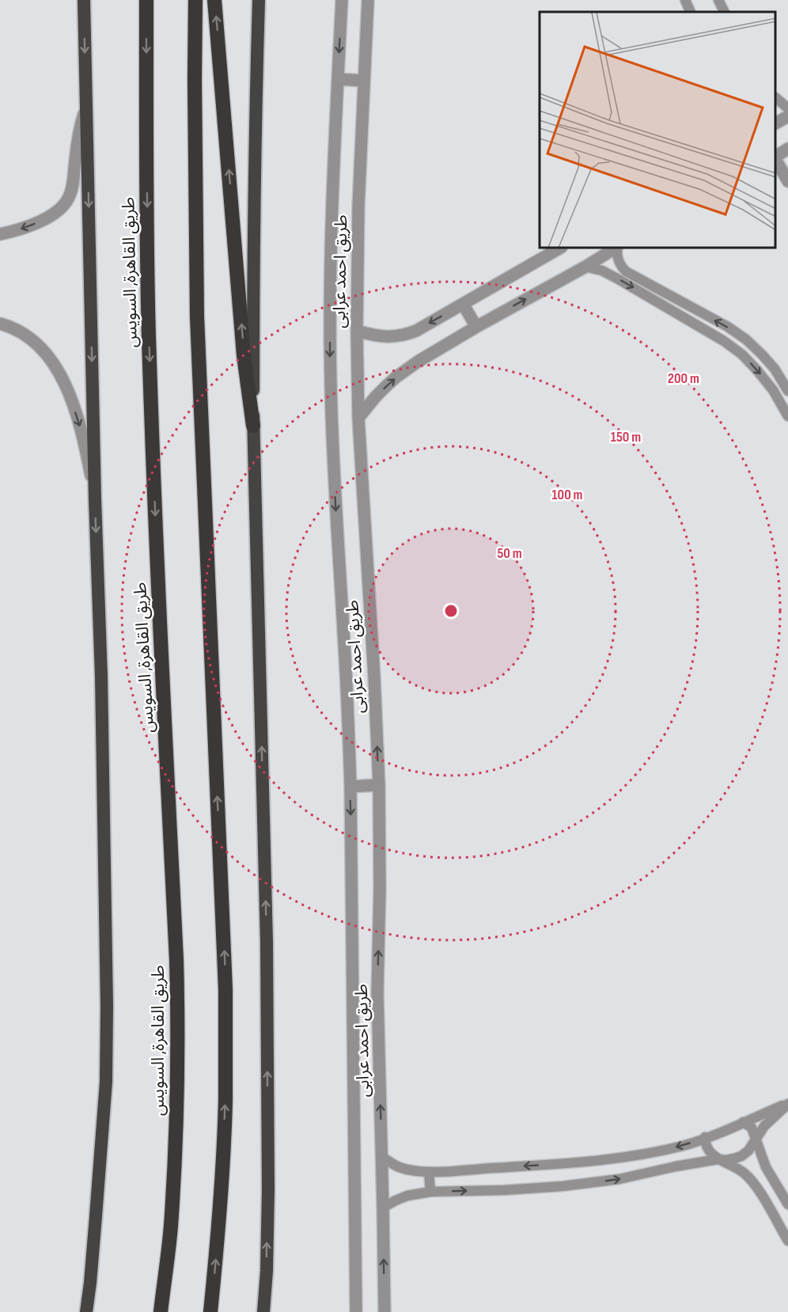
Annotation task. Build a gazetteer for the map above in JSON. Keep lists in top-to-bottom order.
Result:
{
  "streets": {
    "highway": ["طريق القاهرة, السويس"],
    "street": ["طريق احمد عرابى"]
  },
  "rings": [
    "200 m",
    "150 m",
    "100 m",
    "50 m"
  ]
}
